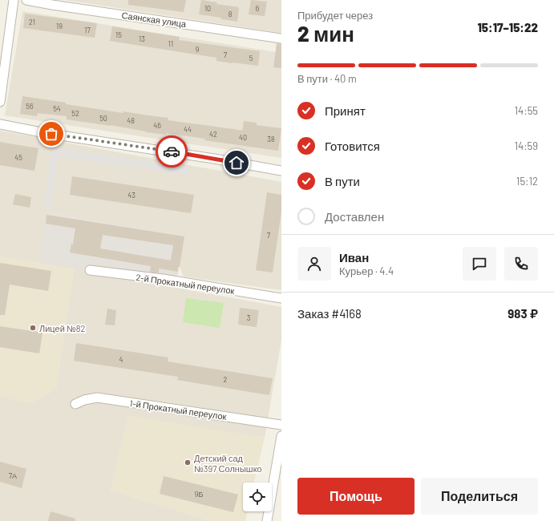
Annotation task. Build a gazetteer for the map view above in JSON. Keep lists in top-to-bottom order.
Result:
{
  "streets": {
    "street": ["Саянская улица", "2-й Прокатный переулок", "1-й Прокатный переулок"]
  },
  "places": ["Лицей №82", "Детский сад №397 Солнышко"],
  "house_numbers": [
    "10",
    "6",
    "8",
    "21",
    "19",
    "17",
    "15",
    "13",
    "11",
    "9",
    "7",
    "5",
    "56",
    "54",
    "52",
    "50",
    "48",
    "46",
    "44",
    "42",
    "40",
    "38",
    "45",
    "43",
    "7",
    "3",
    "4",
    "2",
    "7А",
    "9Б"
  ],
  "page": {
    "heading": ["2 мин", "Прибудет через", "15:17–15:22"],
    "panel": [
      "Иван",
      "Курьер · 4.4",
      "Заказ #4168",
      "983 ₽"
    ],
    "bar": "В пути · 40 m",
    "list": [
      ["Принят", "14:55"],
      ["Готовится", "14:59"],
      ["В пути", "15:12"],
      "Доставлен"
    ],
    "buttons": ["Помощь", "Поделиться"]
  }
}
